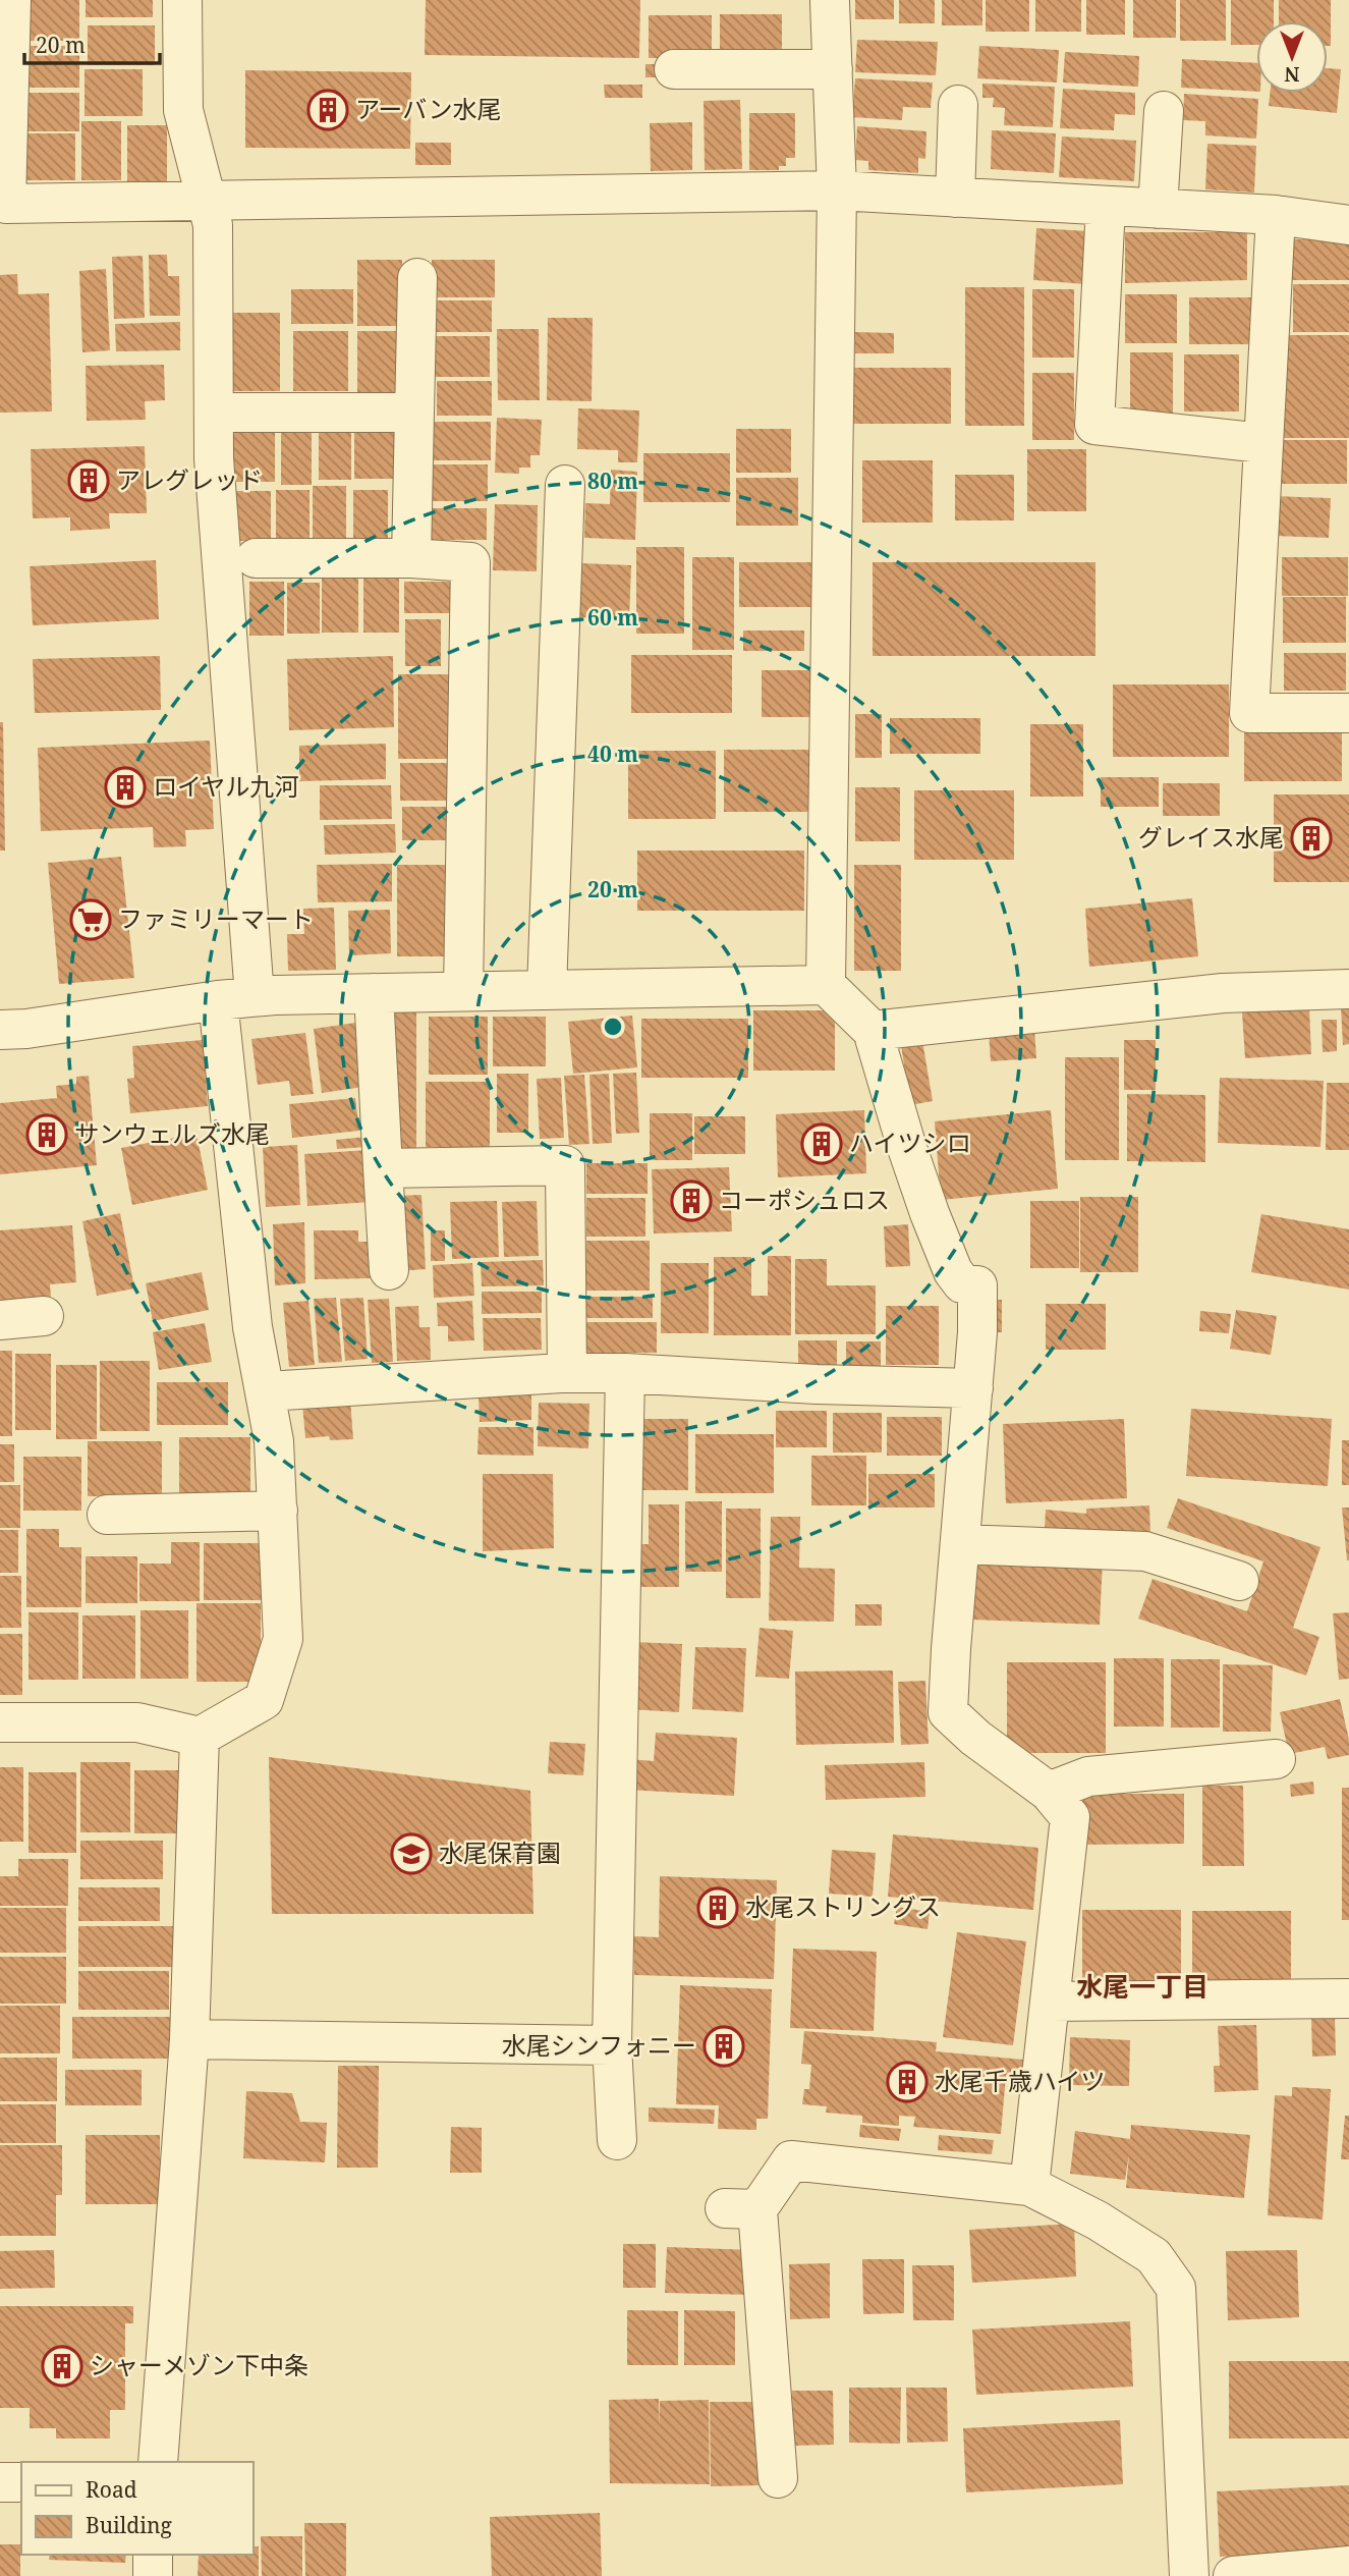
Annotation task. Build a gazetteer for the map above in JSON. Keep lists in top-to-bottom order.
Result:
{
  "districts": ["水尾一丁目"],
  "places": {
    "building": [
      "アーバン水尾",
      "アレグレッド",
      "ロイヤル九河",
      "グレイス水尾",
      "サンウェルズ水尾",
      "ハイツシロ",
      "コーポシュロス",
      "水尾ストリングス",
      "水尾シンフォニー",
      "水尾千歳ハイツ",
      "シャーメゾン下中条"
    ],
    "supermarket": ["ファミリーマート"],
    "school or university": ["水尾保育園"]
  },
  "legend": ["Road", "Building"],
  "scale_bar": "20 m",
  "north": "bottom",
  "rings": [
    "80 m",
    "60 m",
    "40 m",
    "20 m"
  ]
}
